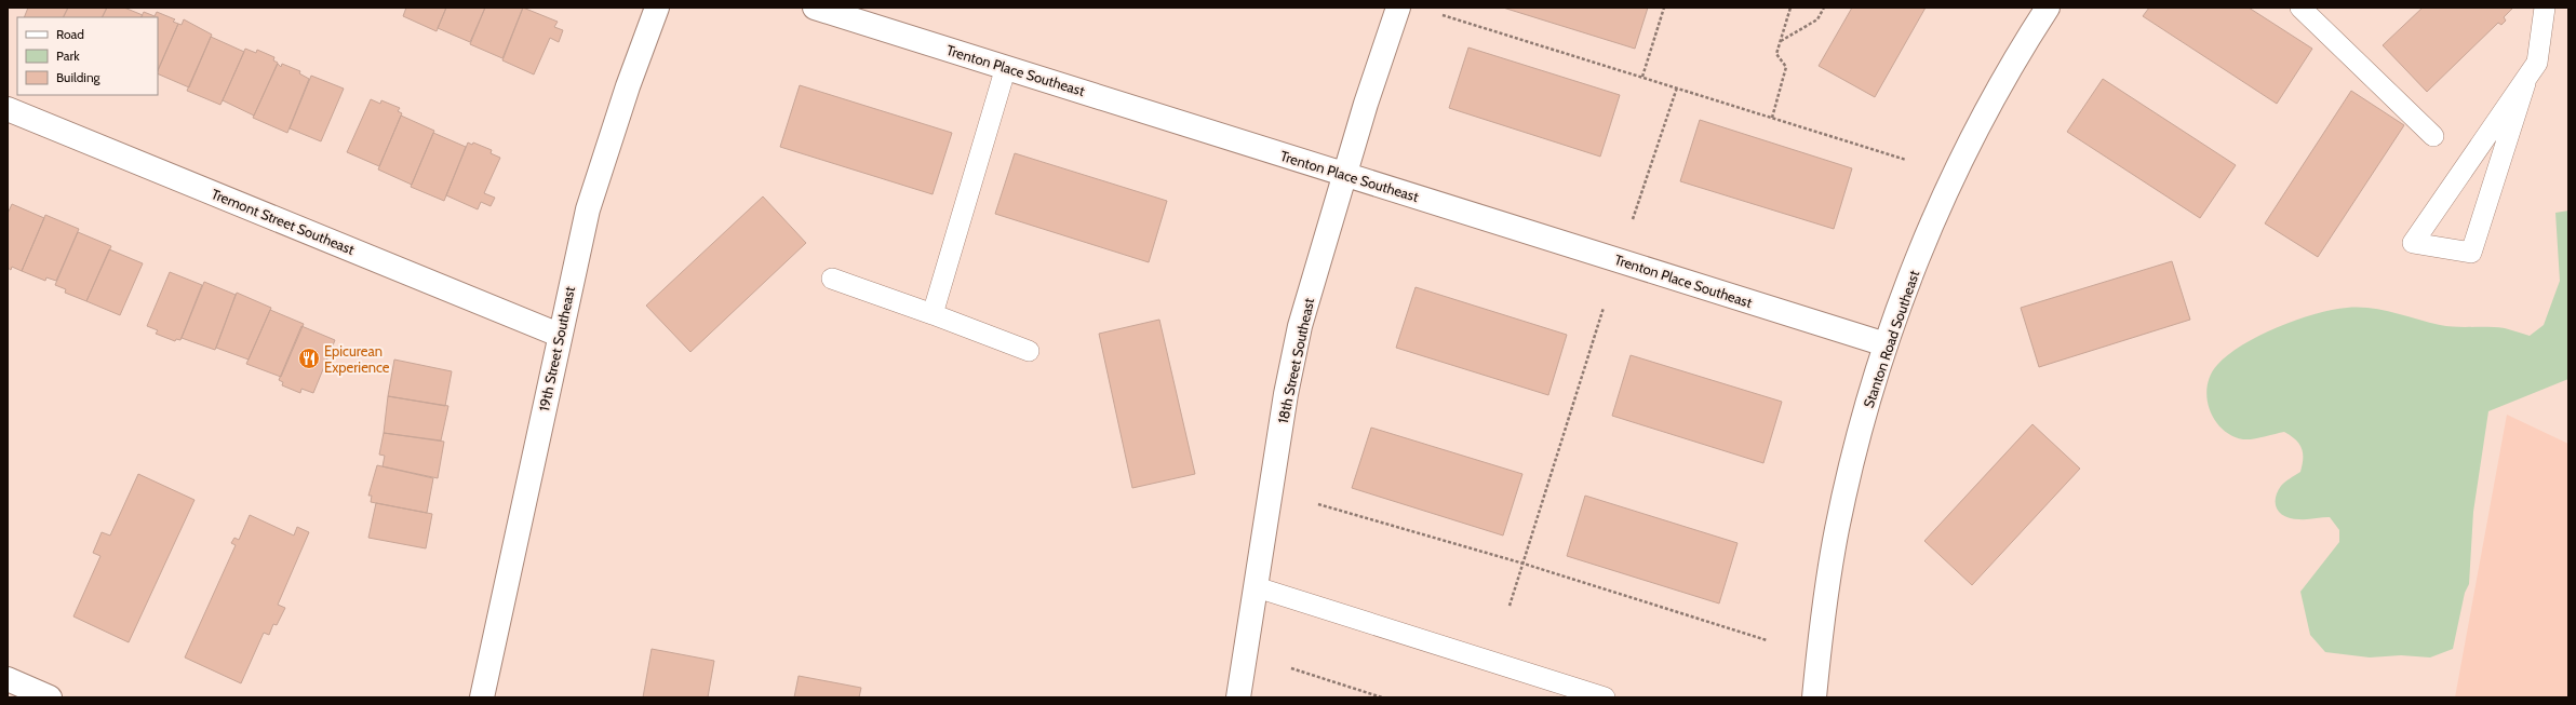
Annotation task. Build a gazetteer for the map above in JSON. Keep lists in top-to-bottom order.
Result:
{
  "streets": {
    "street": [
      "Trenton Place Southeast",
      "Tremont Street Southeast",
      "Stanton Road Southeast",
      "19th Street Southeast",
      "18th Street Southeast"
    ]
  },
  "crossings": [
    ["Trenton Place Southeast", "Stanton Road Southeast"],
    ["Trenton Place Southeast", "18th Street Southeast"],
    ["Tremont Street Southeast", "19th Street Southeast"]
  ],
  "places": {
    "restaurant": ["Epicurean Experience"]
  },
  "legend": ["Road", "Park", "Building"]
}
